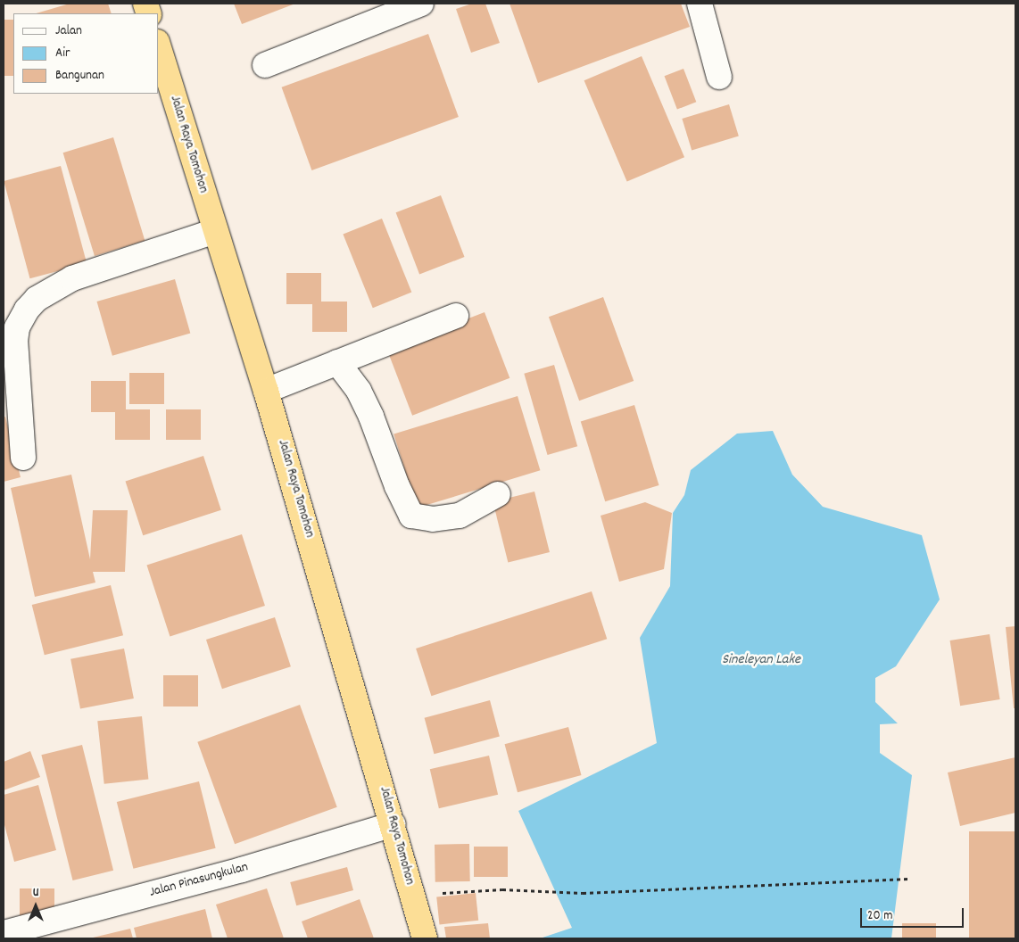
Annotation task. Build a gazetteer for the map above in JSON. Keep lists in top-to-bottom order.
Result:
{
  "streets": {
    "highway": ["Jalan Raya Tomohon"],
    "street": ["Jalan Pinasungkulan"]
  },
  "crossings": [
    ["Jalan Raya Tomohon", "Jalan Pinasungkulan"]
  ],
  "water": ["Sineleyan Lake"],
  "legend": ["Jalan", "Air", "Bangunan"],
  "scale_bar": "20 m",
  "north": "top"
}
